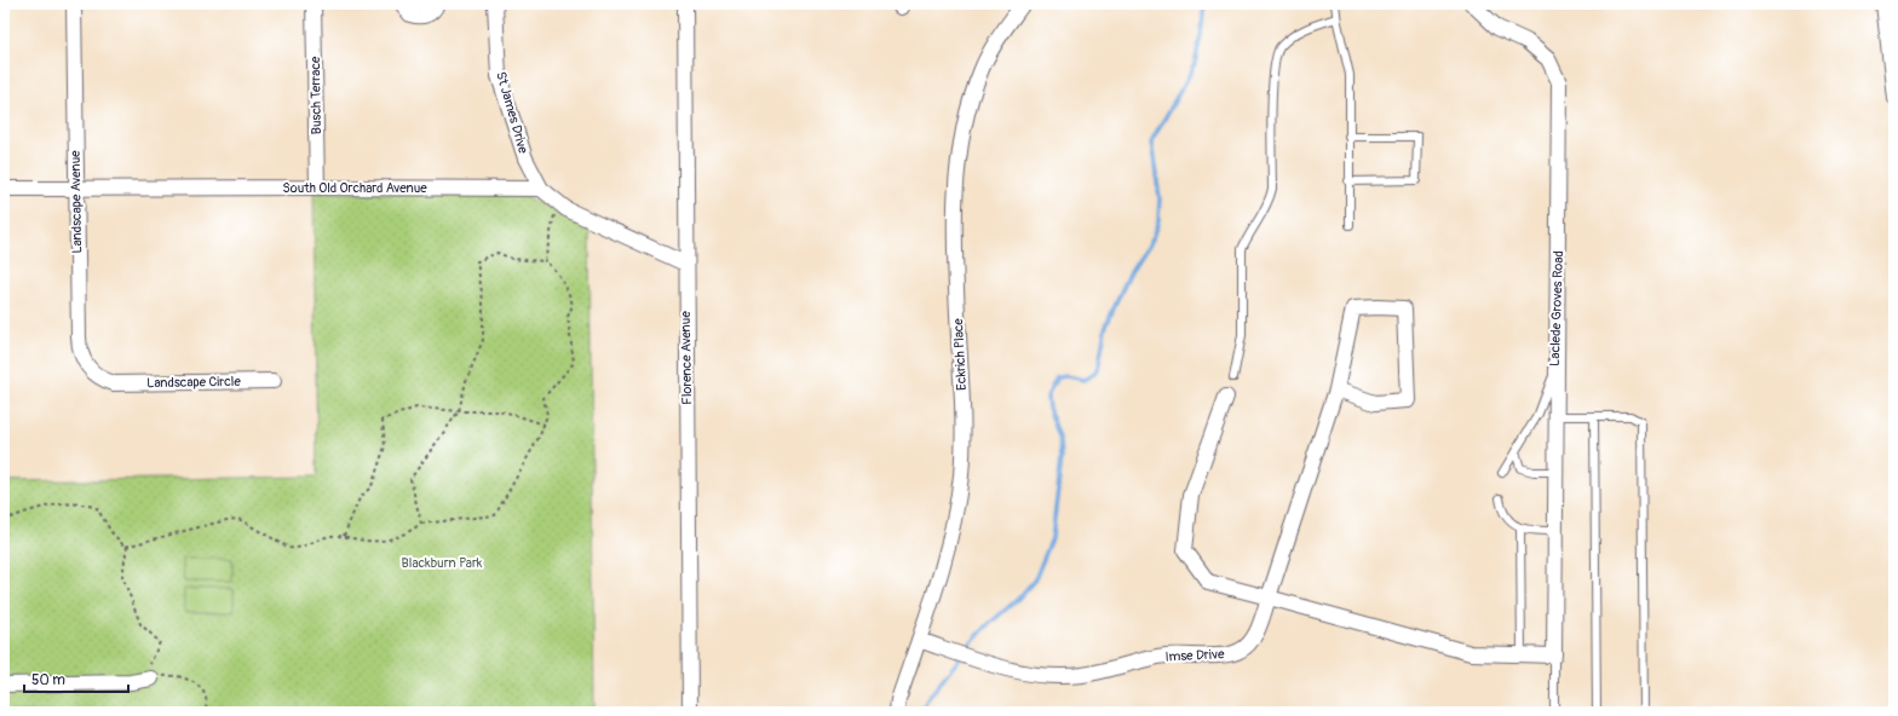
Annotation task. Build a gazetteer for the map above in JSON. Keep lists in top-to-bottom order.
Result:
{
  "streets": {
    "street": [
      "Busch Terrace",
      "St James Drive",
      "South Old Orchard Avenue",
      "Landscape Avenue",
      "Laclede Groves Road",
      "Eckrich Place",
      "Florence Avenue",
      "Landscape Circle",
      "Imse Drive"
    ]
  },
  "crossings": [
    ["Busch Terrace", "South Old Orchard Avenue"],
    ["St James Drive", "South Old Orchard Avenue"],
    ["South Old Orchard Avenue", "Landscape Avenue"],
    ["Landscape Avenue", "Landscape Circle"],
    ["Eckrich Place", "Imse Drive"]
  ],
  "parks": ["Blackburn Park"],
  "scale_bar": "50 m"
}
